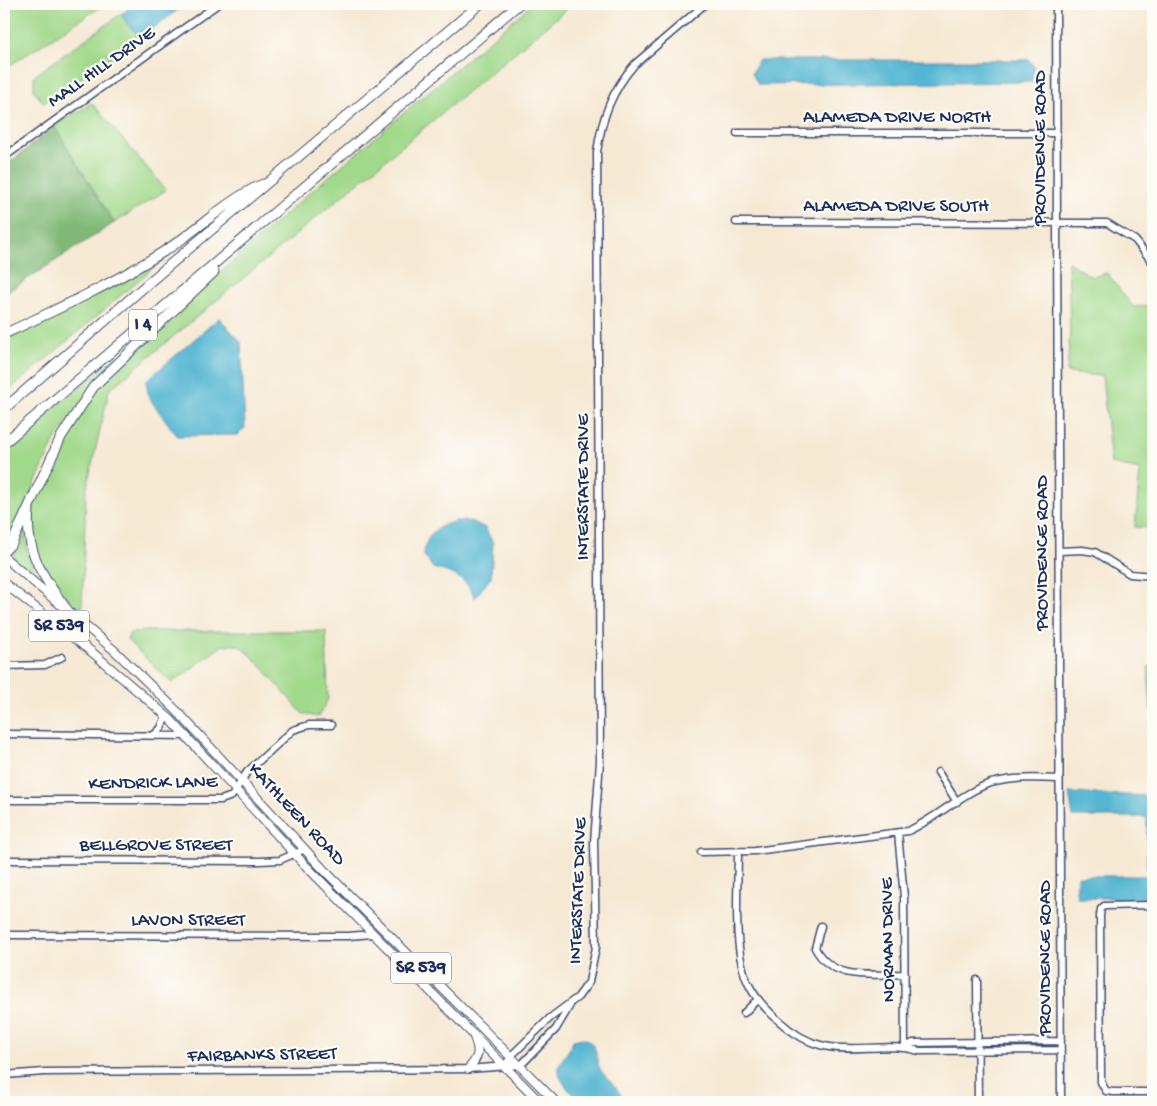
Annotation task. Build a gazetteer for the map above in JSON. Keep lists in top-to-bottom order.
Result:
{
  "streets": {
    "highway": ["I 4"],
    "main road": ["SR 539", "KATHLEEN ROAD"],
    "street": [
      "MALL HILL DRIVE",
      "ALAMEDA DRIVE NORTH",
      "PROVIDENCE ROAD",
      "ALAMEDA DRIVE SOUTH",
      "INTERSTATE DRIVE",
      "KENDRICK LANE",
      "BELLGROVE STREET",
      "LAVON STREET",
      "NORMAN DRIVE",
      "FAIRBANKS STREET"
    ]
  },
  "crossings": [
    ["ALAMEDA DRIVE NORTH", "PROVIDENCE ROAD"],
    ["PROVIDENCE ROAD", "ALAMEDA DRIVE SOUTH"],
    ["INTERSTATE DRIVE", "KATHLEEN ROAD"],
    ["INTERSTATE DRIVE", "FAIRBANKS STREET"],
    ["KENDRICK LANE", "KATHLEEN ROAD"],
    ["KATHLEEN ROAD", "BELLGROVE STREET"],
    ["KATHLEEN ROAD", "LAVON STREET"],
    ["KATHLEEN ROAD", "FAIRBANKS STREET"]
  ]
}
